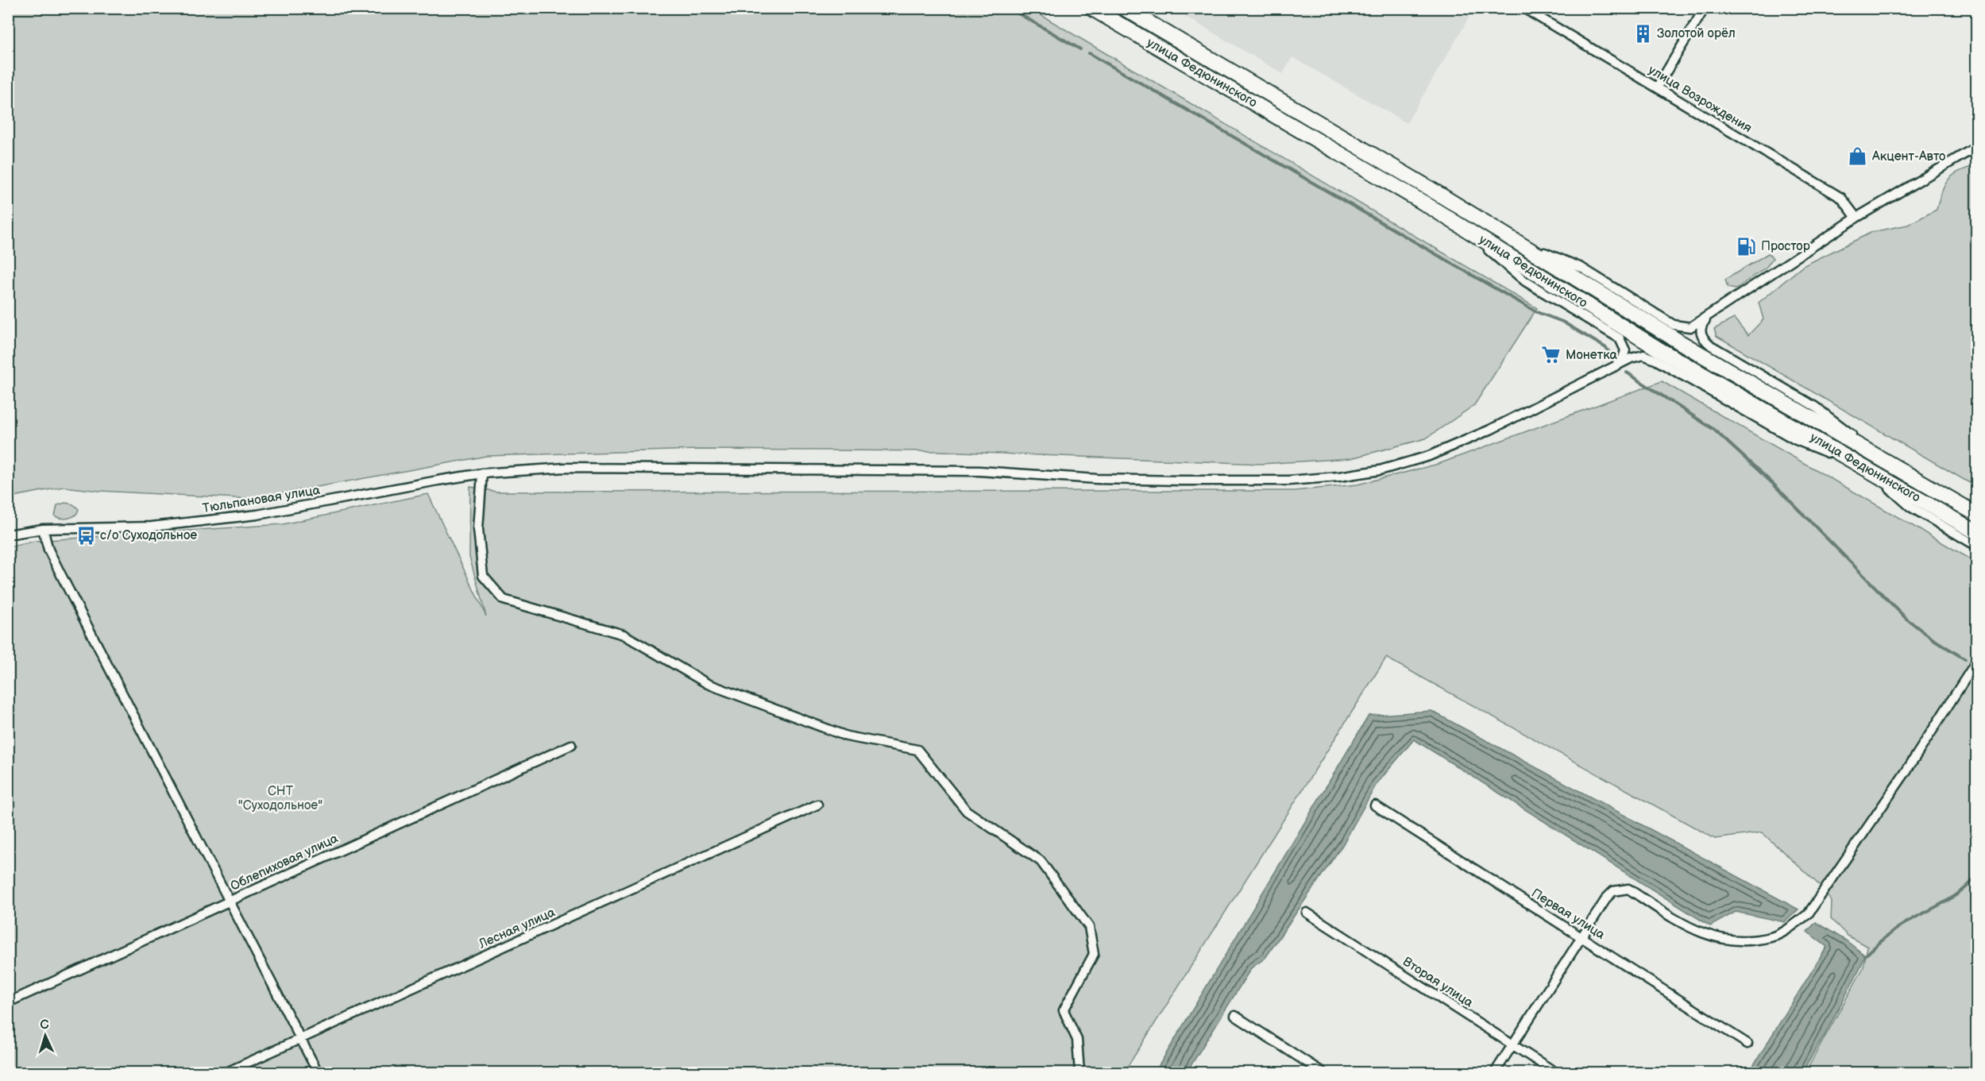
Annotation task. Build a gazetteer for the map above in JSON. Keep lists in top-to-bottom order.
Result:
{
  "streets": {
    "highway": ["улица Федюнинского"],
    "street": [
      "улица Возрождения",
      "Тюльпановая улица",
      "Облепиховая улица",
      "Первая улица",
      "Лесная улица",
      "Вторая улица"
    ]
  },
  "crossings": [
    ["улица Федюнинского", "Тюльпановая улица"]
  ],
  "parks": ["СНТ \"Суходольное\""],
  "places": {
    "building": ["Золотой орёл"],
    "shop": ["Акцент-Авто"],
    "fuel station": ["Простор"],
    "supermarket": ["Монетка"],
    "bus stop": ["с/о Суходольное"]
  },
  "north": "top"
}
